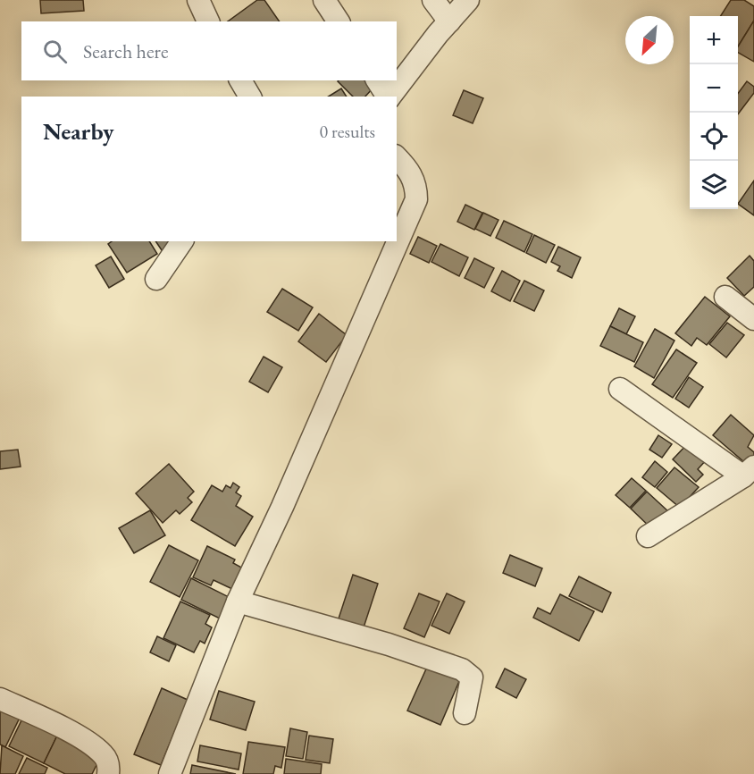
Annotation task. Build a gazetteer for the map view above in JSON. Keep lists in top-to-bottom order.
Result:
{
  "north": "bottom left",
  "page": {
    "map_buttons": ["+", "−"],
    "search": "Search here",
    "heading": ["Nearby", "0 results"]
  }
}
